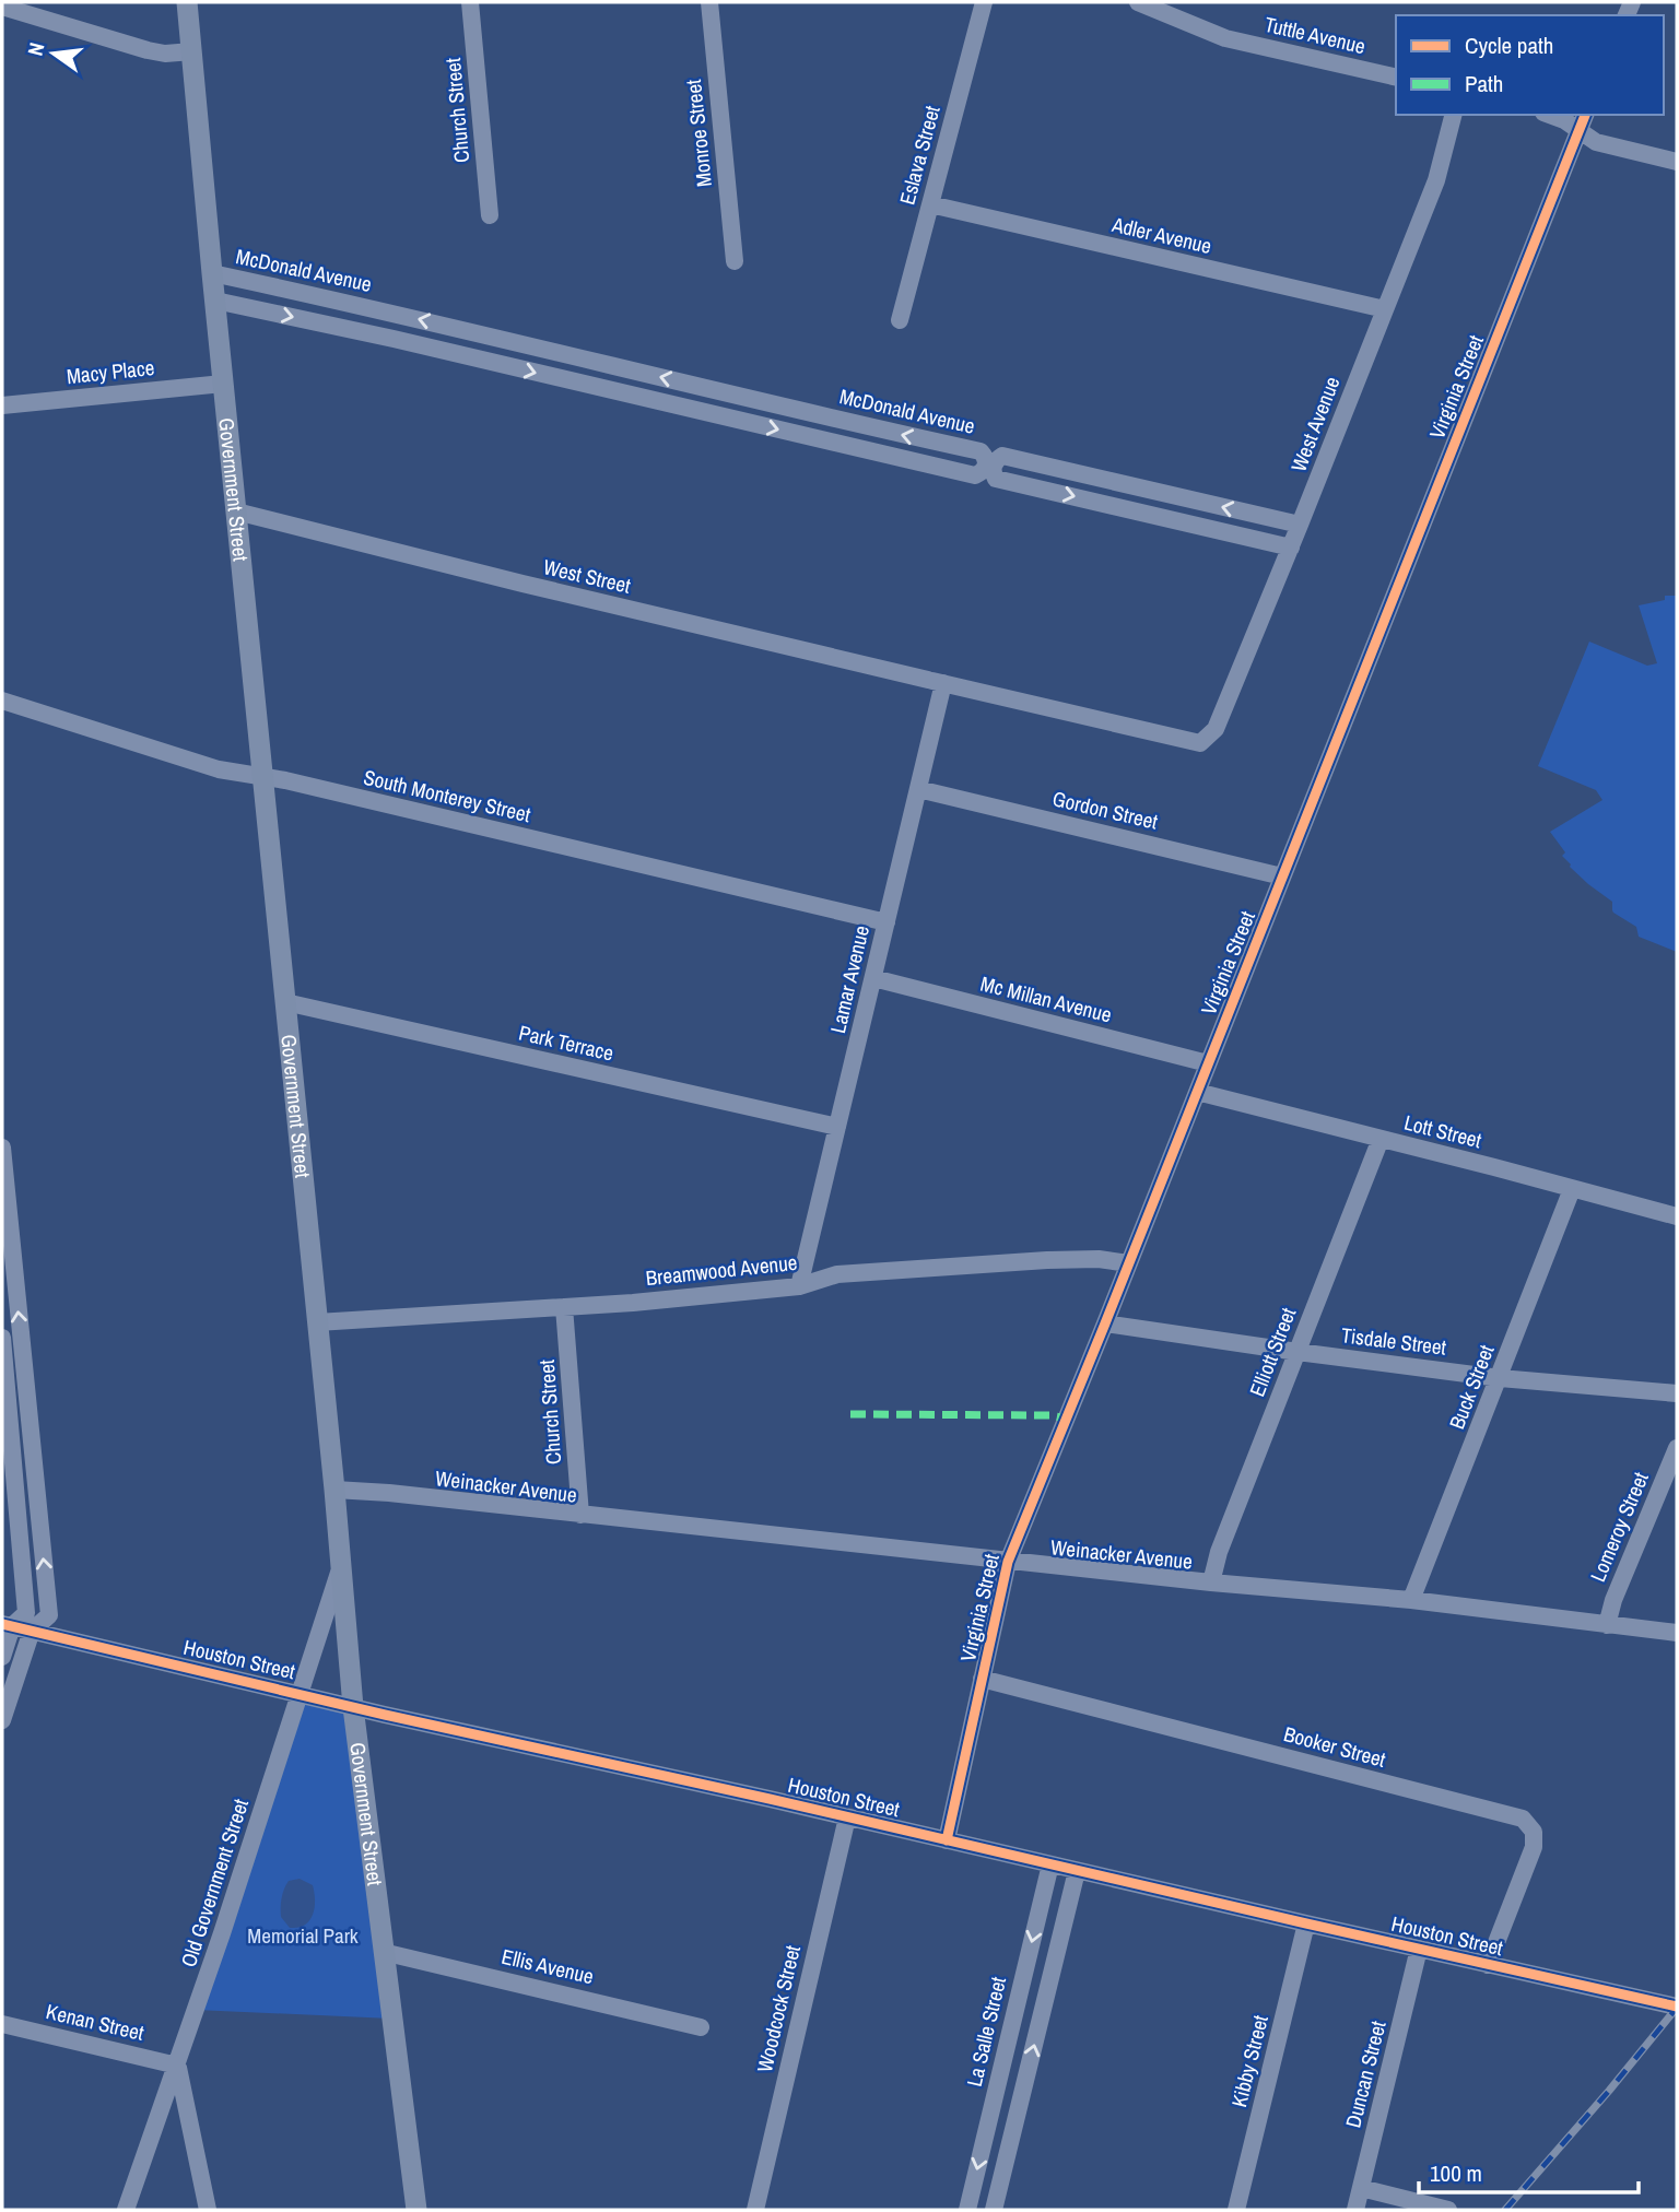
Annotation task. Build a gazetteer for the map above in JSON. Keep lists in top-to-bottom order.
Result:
{
  "streets": {
    "main road": ["Government Street"],
    "street": [
      "Tuttle Avenue",
      "Church Street",
      "Monroe Street",
      "Eslava Street",
      "Adler Avenue",
      "McDonald Avenue",
      "Macy Place",
      "Virginia Street",
      "West Avenue",
      "West Street",
      "South Monterey Street",
      "Gordon Street",
      "Lamar Avenue",
      "Mc Millan Avenue",
      "Park Terrace",
      "Lott Street",
      "Breamwood Avenue",
      "Tisdale Street",
      "Elliott Street",
      "Buck Street",
      "Weinacker Avenue",
      "Lomeroy Street",
      "Houston Street",
      "Booker Street",
      "Old Government Street",
      "Ellis Avenue",
      "Woodcock Street",
      "Kenan Street",
      "La Salle Street",
      "Kibby Street",
      "Duncan Street"
    ]
  },
  "crossings": [
    ["Church Street", "Breamwood Avenue"],
    ["Church Street", "Weinacker Avenue"],
    ["Eslava Street", "Adler Avenue"],
    ["Adler Avenue", "West Avenue"],
    ["McDonald Avenue", "Government Street"],
    ["Macy Place", "Government Street"],
    ["Virginia Street", "Gordon Street"],
    ["Virginia Street", "Mc Millan Avenue"],
    ["Virginia Street", "Lott Street"],
    ["Virginia Street", "Breamwood Avenue"],
    ["Virginia Street", "Tisdale Street"],
    ["Virginia Street", "Weinacker Avenue"],
    ["Virginia Street", "Houston Street"],
    ["Virginia Street", "Booker Street"],
    ["West Avenue", "West Street"],
    ["Government Street", "West Street"],
    ["Government Street", "South Monterey Street"],
    ["Government Street", "Park Terrace"],
    ["Government Street", "Breamwood Avenue"],
    ["Government Street", "Weinacker Avenue"],
    ["Government Street", "Houston Street"],
    ["Government Street", "Old Government Street"],
    ["Government Street", "Ellis Avenue"],
    ["West Street", "Lamar Avenue"],
    ["South Monterey Street", "Lamar Avenue"],
    ["Gordon Street", "Lamar Avenue"],
    ["Lamar Avenue", "Mc Millan Avenue"],
    ["Lamar Avenue", "Park Terrace"],
    ["Lamar Avenue", "Breamwood Avenue"],
    ["Lott Street", "Elliott Street"],
    ["Lott Street", "Buck Street"],
    ["Tisdale Street", "Elliott Street"],
    ["Tisdale Street", "Buck Street"],
    ["Elliott Street", "Weinacker Avenue"],
    ["Buck Street", "Weinacker Avenue"],
    ["Weinacker Avenue", "Lomeroy Street"],
    ["Houston Street", "Booker Street"],
    ["Houston Street", "Old Government Street"],
    ["Houston Street", "Woodcock Street"],
    ["Houston Street", "La Salle Street"],
    ["Houston Street", "Kibby Street"],
    ["Houston Street", "Duncan Street"],
    ["Old Government Street", "Kenan Street"]
  ],
  "parks": ["Memorial Park"],
  "legend": ["Cycle path", "Path"],
  "scale_bar": "100 m",
  "north": "left"
}
